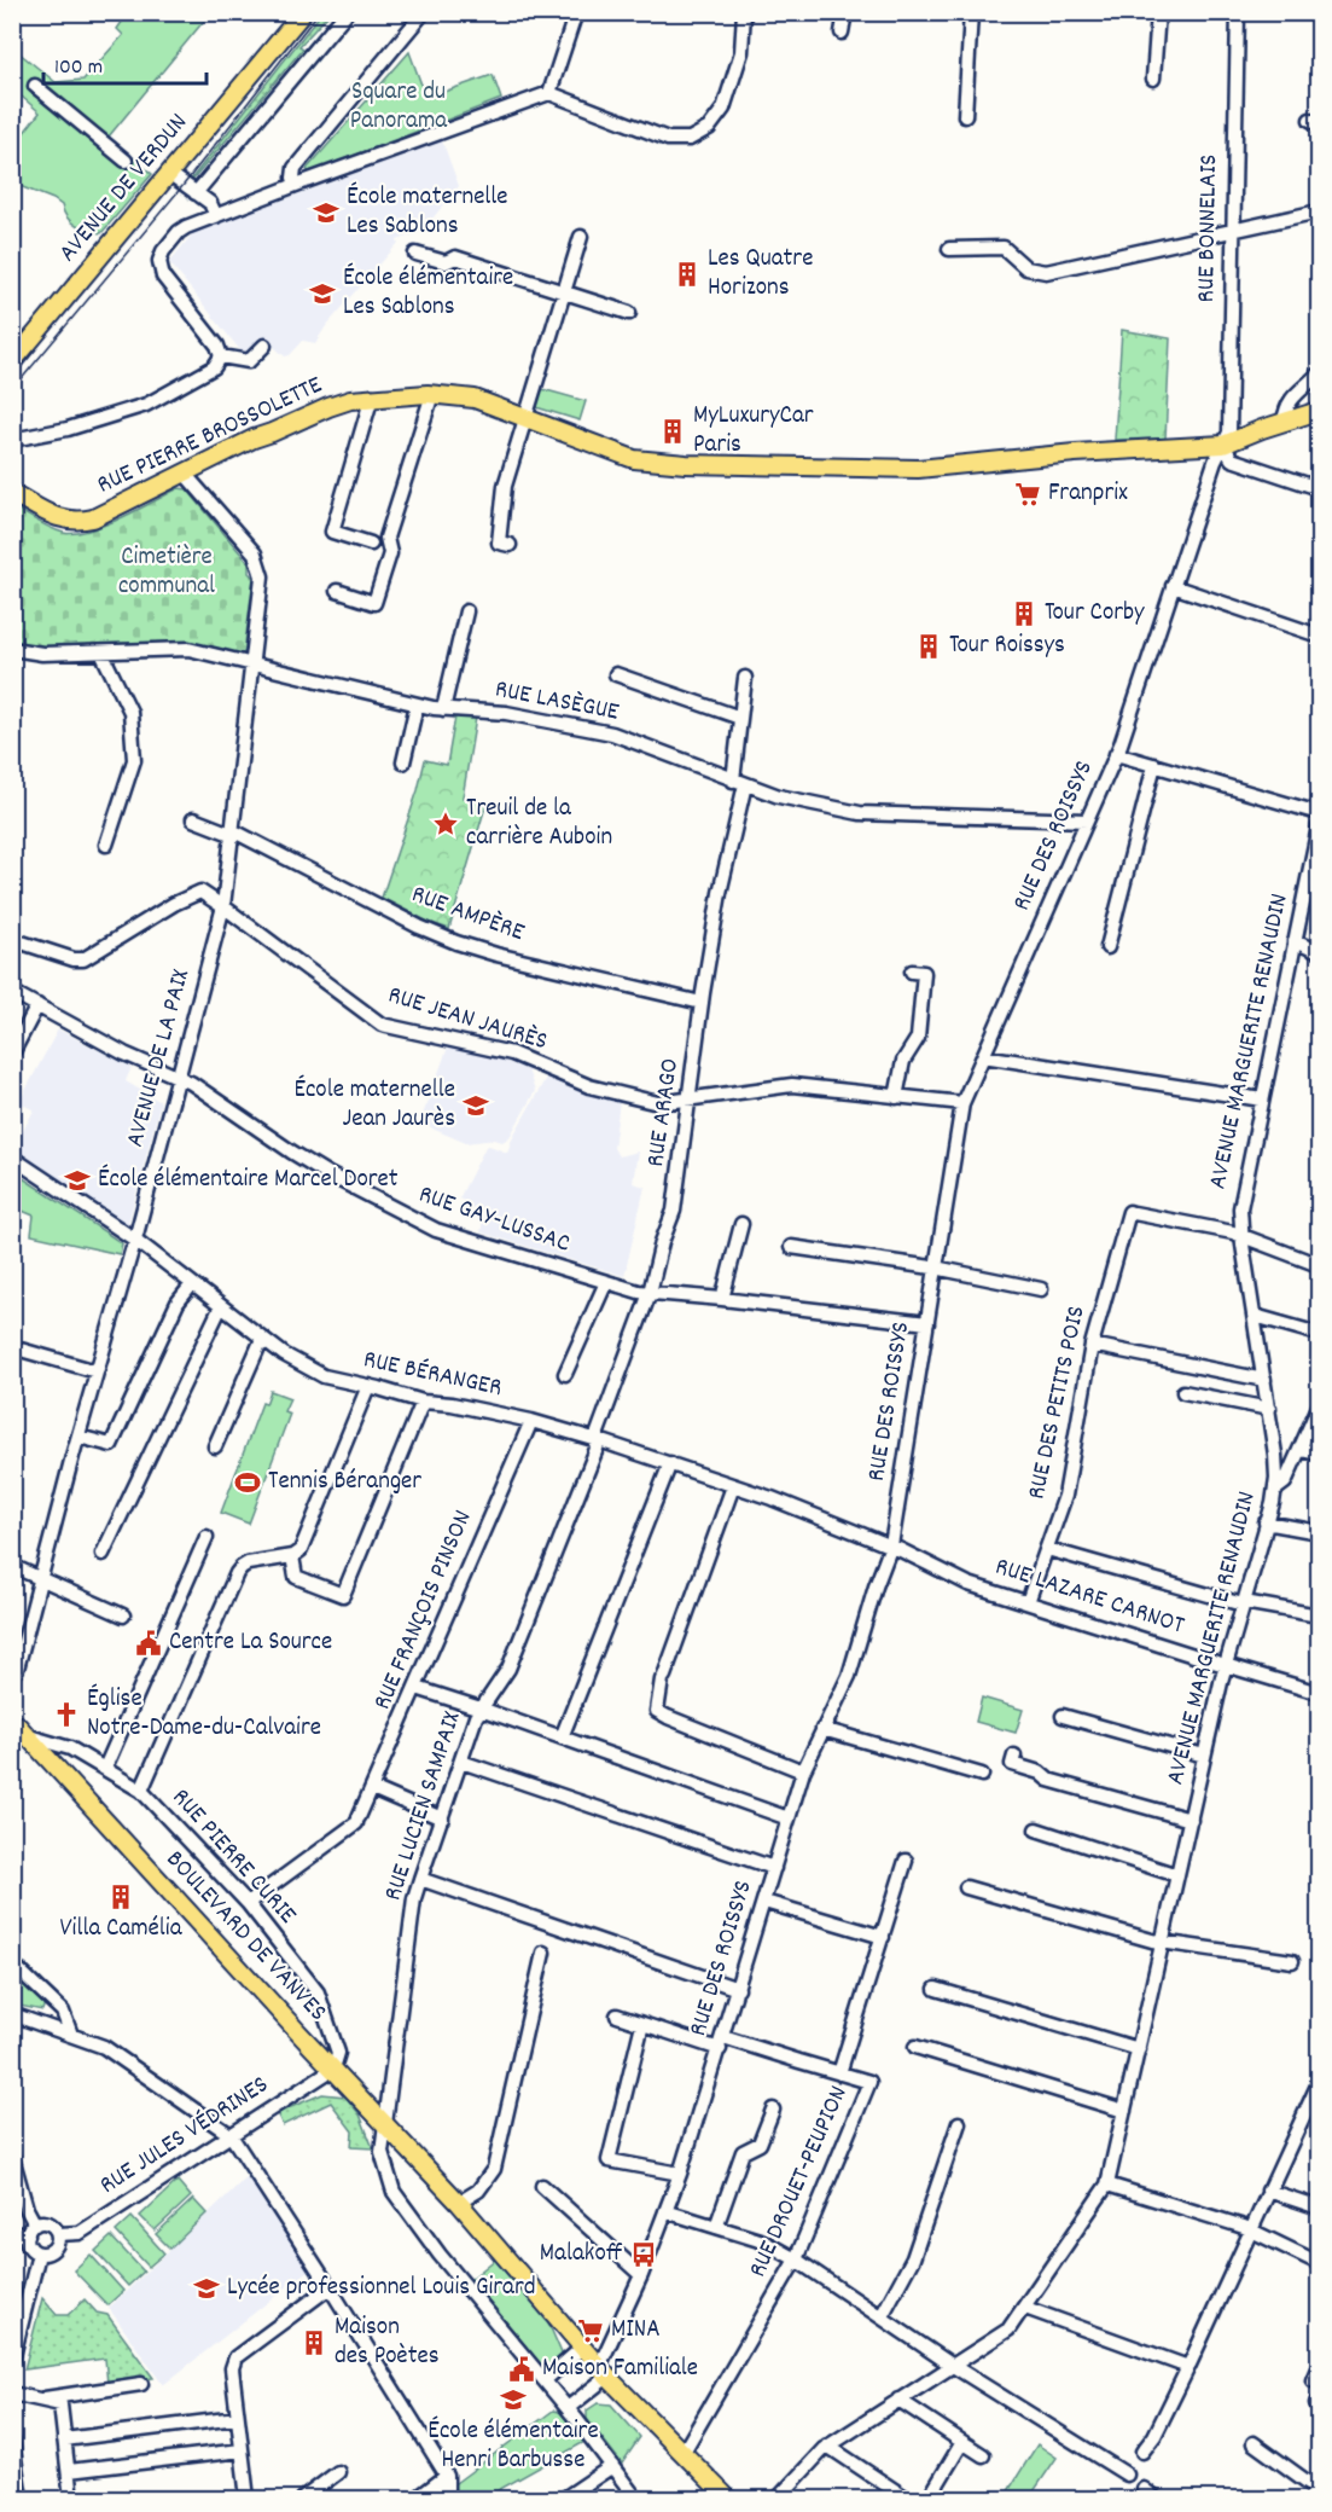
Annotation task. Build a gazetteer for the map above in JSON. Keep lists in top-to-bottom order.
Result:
{
  "streets": {
    "main road": ["AVENUE DE VERDUN", "RUE PIERRE BROSSOLETTE", "BOULEVARD DE VANVES"],
    "street": [
      "RUE BONNELAIS",
      "RUE LASÈGUE",
      "RUE DES ROISSYS",
      "RUE AMPÈRE",
      "RUE JEAN JAURÈS",
      "AVENUE MARGUERITE RENAUDIN",
      "AVENUE DE LA PAIX",
      "RUE ARAGO",
      "RUE GAY-LUSSAC",
      "RUE BÉRANGER",
      "RUE DES PETITS POIS",
      "RUE LAZARE CARNOT",
      "RUE FRANÇOIS PINSON",
      "RUE LUCIEN SAMPAIX",
      "RUE PIERRE CURIE",
      "RUE JULES VÉDRINES",
      "RUE DROUET-PEUPION"
    ]
  },
  "crossings": [
    ["RUE BONNELAIS", "RUE PIERRE BROSSOLETTE"],
    ["RUE BONNELAIS", "RUE DES ROISSYS"],
    ["RUE PIERRE BROSSOLETTE", "RUE DES ROISSYS"],
    ["RUE PIERRE BROSSOLETTE", "AVENUE DE LA PAIX"],
    ["RUE LASÈGUE", "RUE DES ROISSYS"],
    ["RUE LASÈGUE", "AVENUE DE LA PAIX"],
    ["RUE LASÈGUE", "RUE ARAGO"],
    ["RUE DES ROISSYS", "RUE JEAN JAURÈS"],
    ["RUE DES ROISSYS", "RUE GAY-LUSSAC"],
    ["RUE DES ROISSYS", "RUE BÉRANGER"],
    ["RUE DES ROISSYS", "RUE LAZARE CARNOT"],
    ["RUE DES ROISSYS", "BOULEVARD DE VANVES"],
    ["RUE AMPÈRE", "AVENUE DE LA PAIX"],
    ["RUE AMPÈRE", "RUE ARAGO"],
    ["RUE JEAN JAURÈS", "AVENUE DE LA PAIX"],
    ["RUE JEAN JAURÈS", "RUE ARAGO"],
    ["AVENUE MARGUERITE RENAUDIN", "RUE DES PETITS POIS"],
    ["AVENUE MARGUERITE RENAUDIN", "RUE LAZARE CARNOT"],
    ["AVENUE DE LA PAIX", "RUE GAY-LUSSAC"],
    ["AVENUE DE LA PAIX", "RUE BÉRANGER"],
    ["RUE ARAGO", "RUE GAY-LUSSAC"],
    ["RUE ARAGO", "RUE BÉRANGER"],
    ["RUE ARAGO", "RUE LUCIEN SAMPAIX"],
    ["RUE BÉRANGER", "RUE LAZARE CARNOT"],
    ["RUE BÉRANGER", "RUE FRANÇOIS PINSON"],
    ["RUE BÉRANGER", "RUE LUCIEN SAMPAIX"],
    ["RUE DES PETITS POIS", "RUE LAZARE CARNOT"],
    ["RUE FRANÇOIS PINSON", "RUE PIERRE CURIE"],
    ["RUE LUCIEN SAMPAIX", "BOULEVARD DE VANVES"],
    ["RUE PIERRE CURIE", "BOULEVARD DE VANVES"],
    ["RUE PIERRE CURIE", "RUE JULES VÉDRINES"],
    ["BOULEVARD DE VANVES", "RUE JULES VÉDRINES"],
    ["BOULEVARD DE VANVES", "RUE DROUET-PEUPION"]
  ],
  "parks": ["Square du Panorama", "Cimetière communal"],
  "places": {
    "school or university": [
      "École maternelle Les Sablons",
      "École élémentaire Les Sablons",
      "École maternelle Jean Jaurès",
      "École élémentaire Marcel Doret",
      "Lycée professionnel Louis Girard",
      "École élémentaire Henri Barbusse"
    ],
    "building": [
      "Les Quatre Horizons",
      "MyLuxuryCar Paris",
      "Tour Corby",
      "Tour Roissys",
      "Villa Camélia",
      "Maison des Poètes"
    ],
    "supermarket": ["Franprix", "MINA"],
    "place": ["Treuil de la carrière Auboin"],
    "sports": ["Tennis Béranger"],
    "public building": ["Centre La Source", "Maison Familiale"],
    "church": ["Église Notre-Dame-du-Calvaire"],
    "bus stop": ["Malakoff"]
  },
  "scale_bar": "100 m"
}
